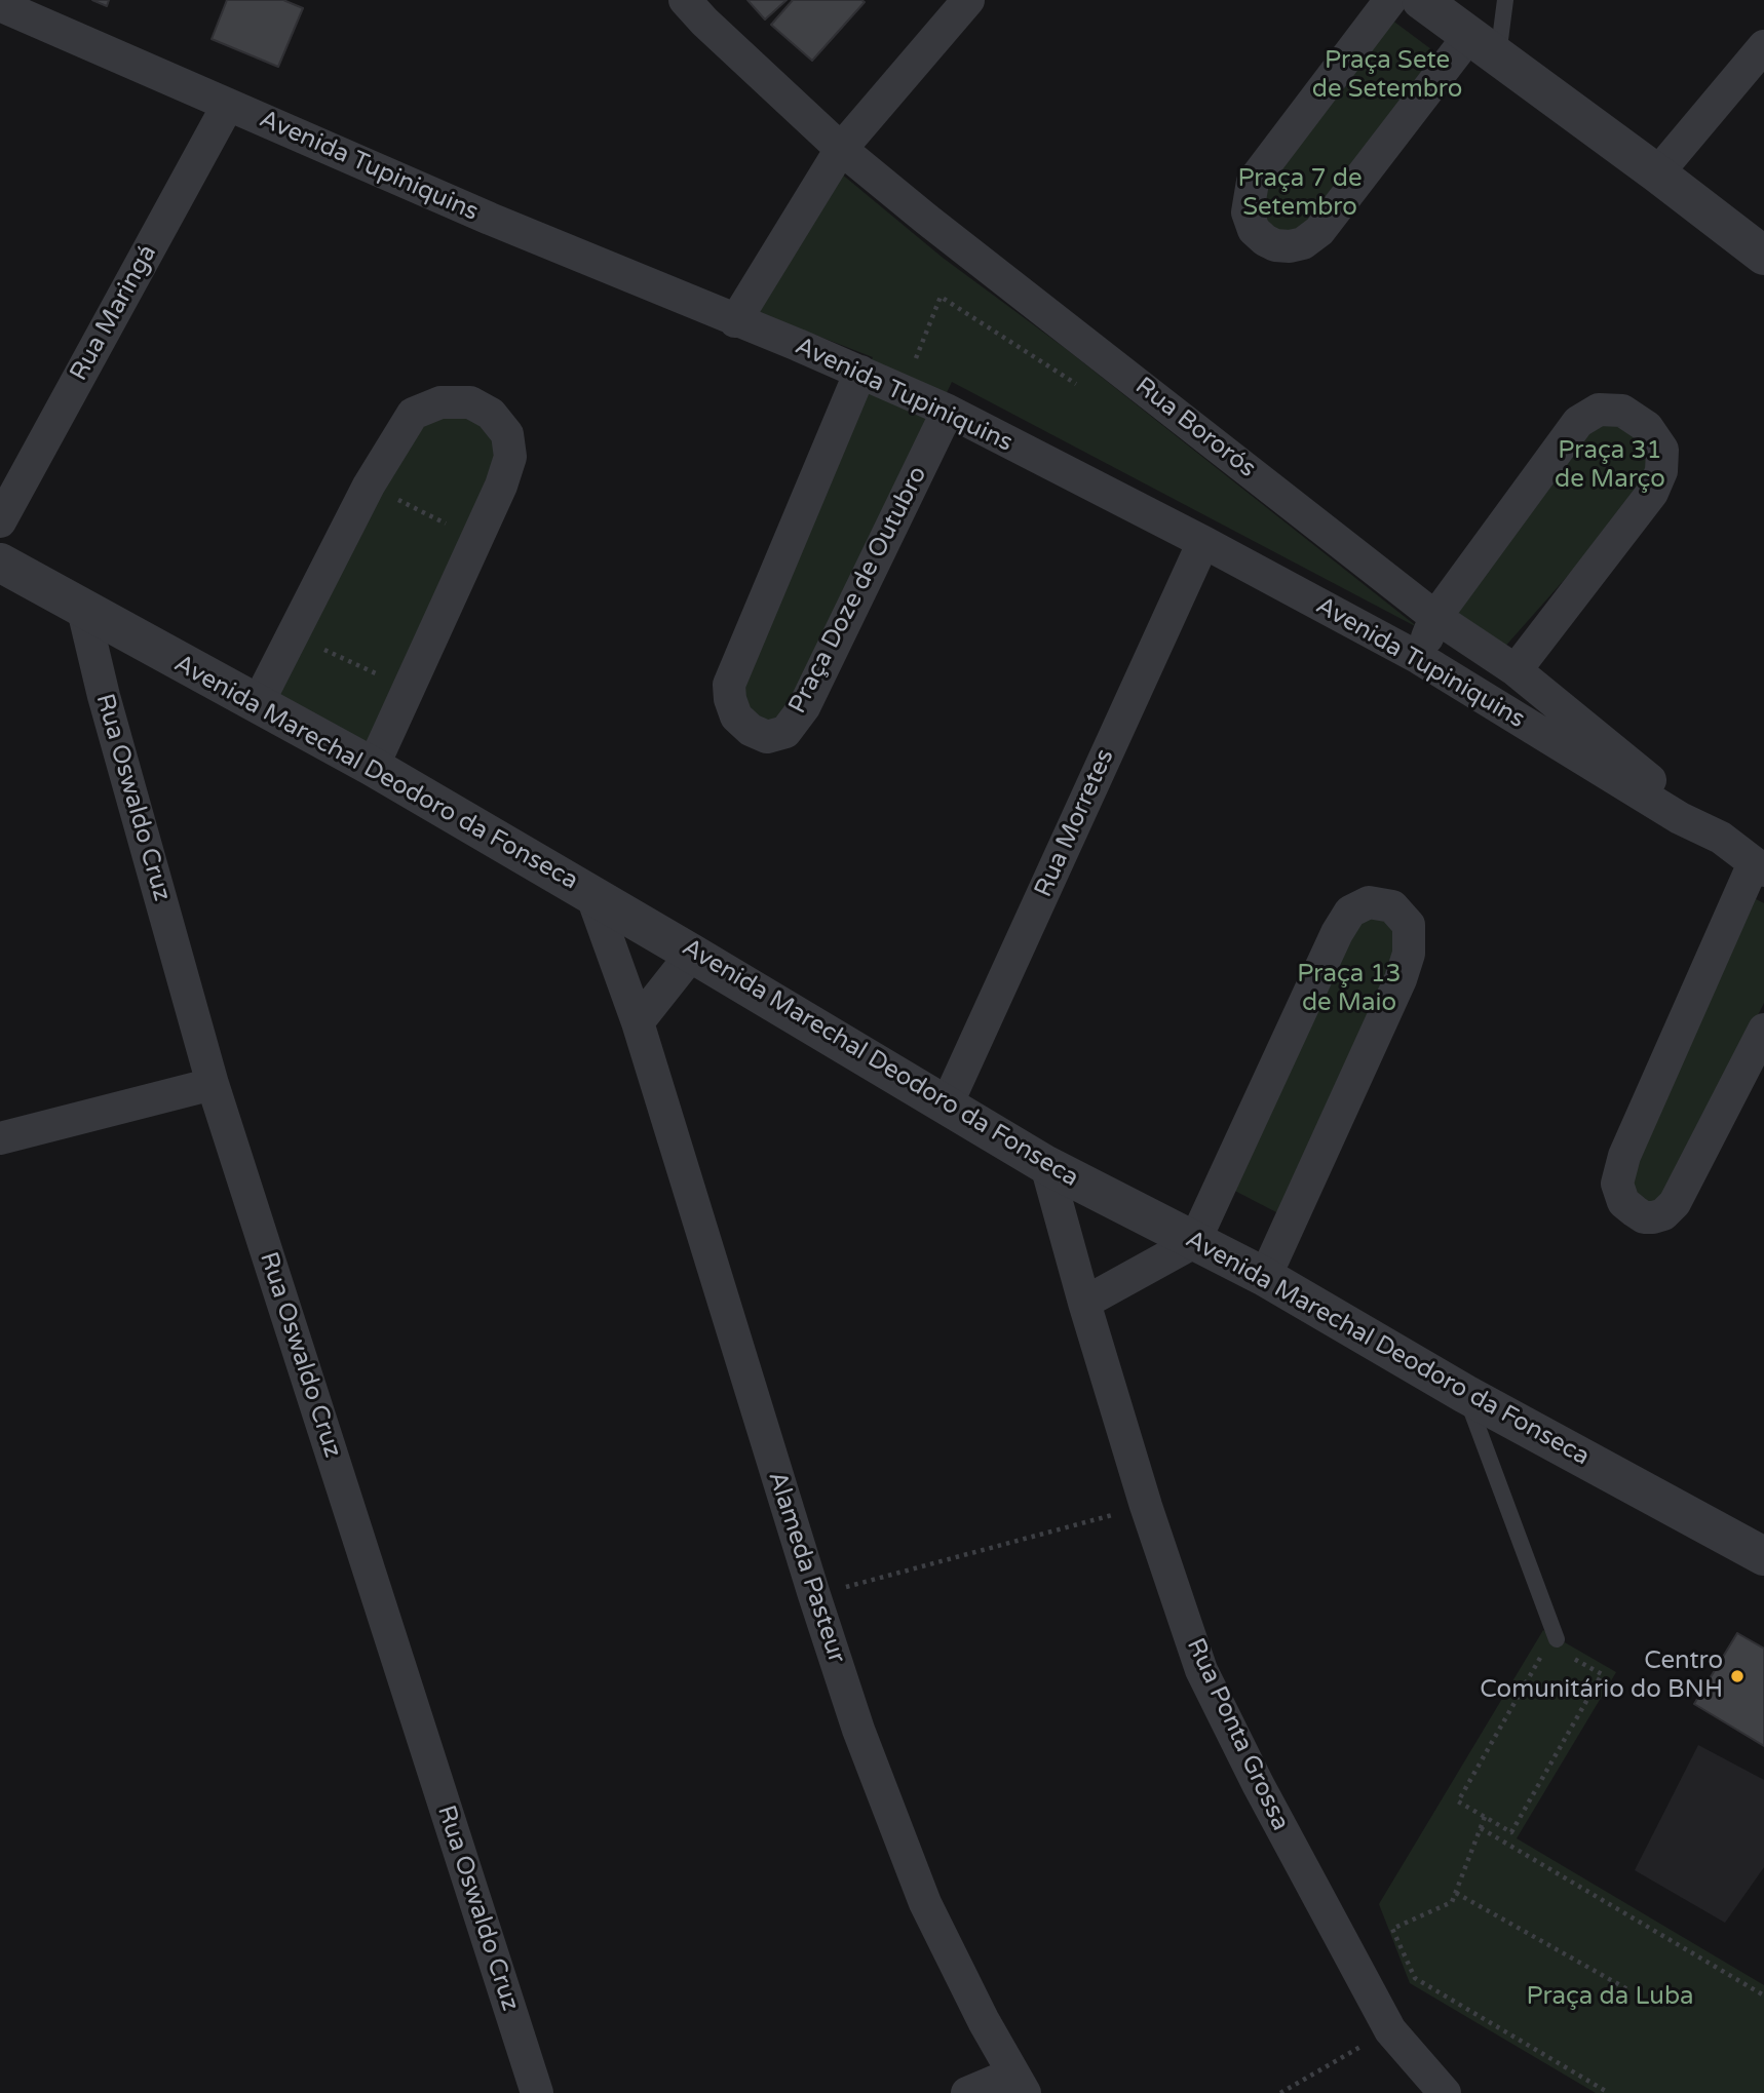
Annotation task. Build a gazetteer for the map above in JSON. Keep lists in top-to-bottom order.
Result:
{
  "streets": {
    "street": [
      "Avenida Tupiniquins",
      "Rua Maringá",
      "Rua Bororós",
      "Praça Doze de Outubro",
      "Avenida Marechal Deodoro da Fonseca",
      "Rua Oswaldo Cruz",
      "Rua Morretes",
      "Alameda Pasteur",
      "Rua Ponta Grossa"
    ]
  },
  "crossings": [
    ["Avenida Tupiniquins", "Rua Maringá"],
    ["Avenida Tupiniquins", "Rua Bororós"],
    ["Avenida Tupiniquins", "Praça Doze de Outubro"],
    ["Avenida Tupiniquins", "Rua Morretes"],
    ["Avenida Marechal Deodoro da Fonseca", "Rua Oswaldo Cruz"],
    ["Avenida Marechal Deodoro da Fonseca", "Rua Morretes"],
    ["Avenida Marechal Deodoro da Fonseca", "Alameda Pasteur"],
    ["Avenida Marechal Deodoro da Fonseca", "Rua Ponta Grossa"]
  ],
  "parks": [
    "Praça Sete de Setembro",
    "Praça 7 de Setembro",
    "Praça 31 de Março",
    "Praça 13 de Maio",
    "Praça da Luba"
  ],
  "places": ["Centro Comunitário do BNH"]
}
